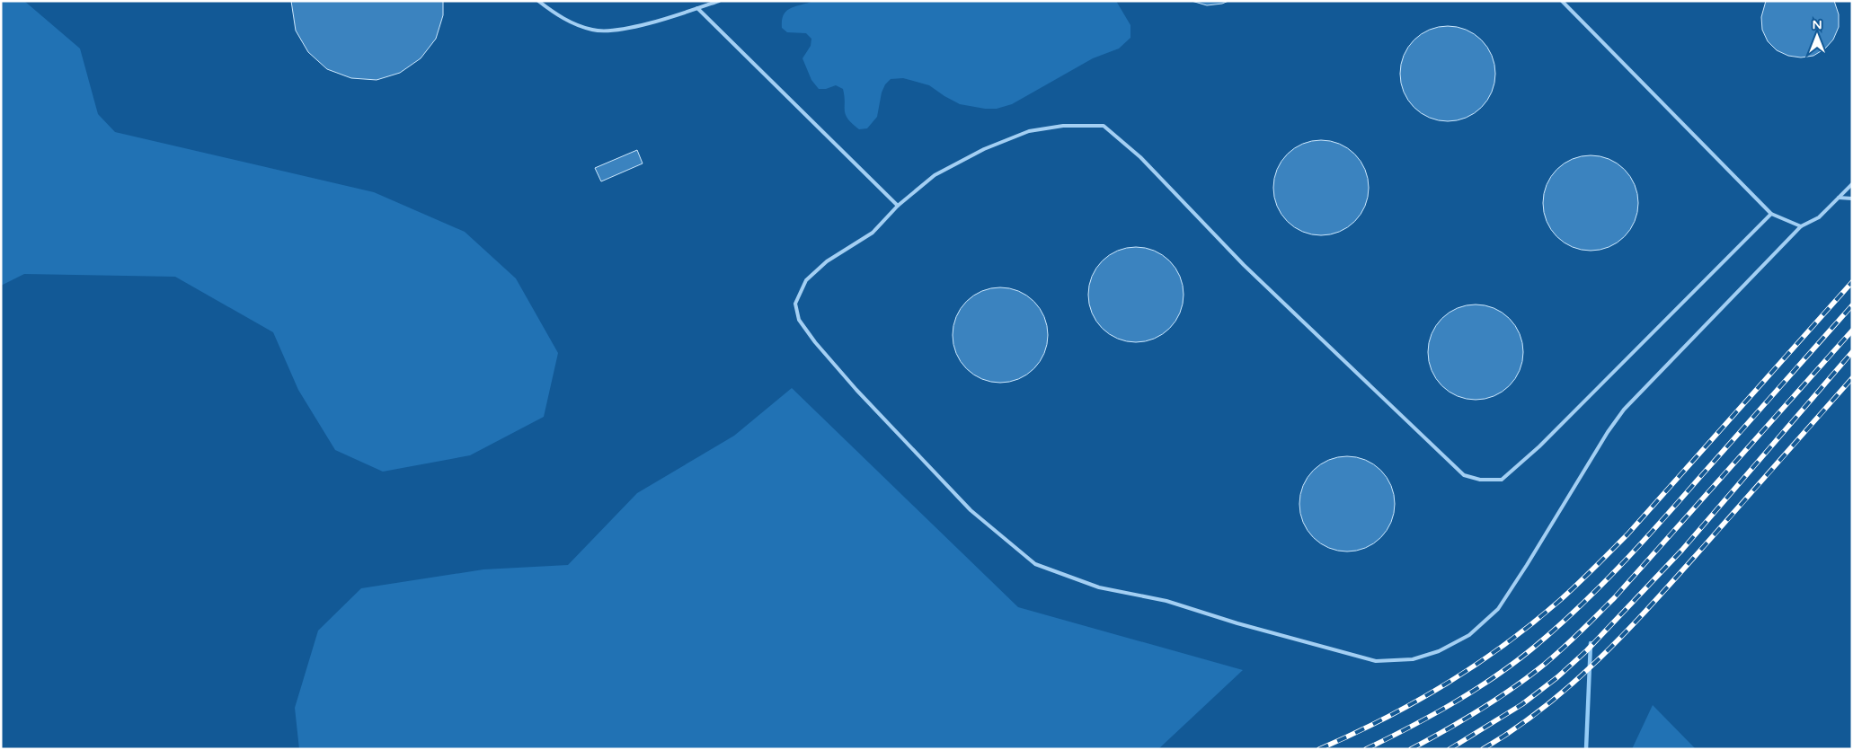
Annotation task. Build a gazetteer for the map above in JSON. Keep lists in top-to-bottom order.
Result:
{
  "north": "top"
}
